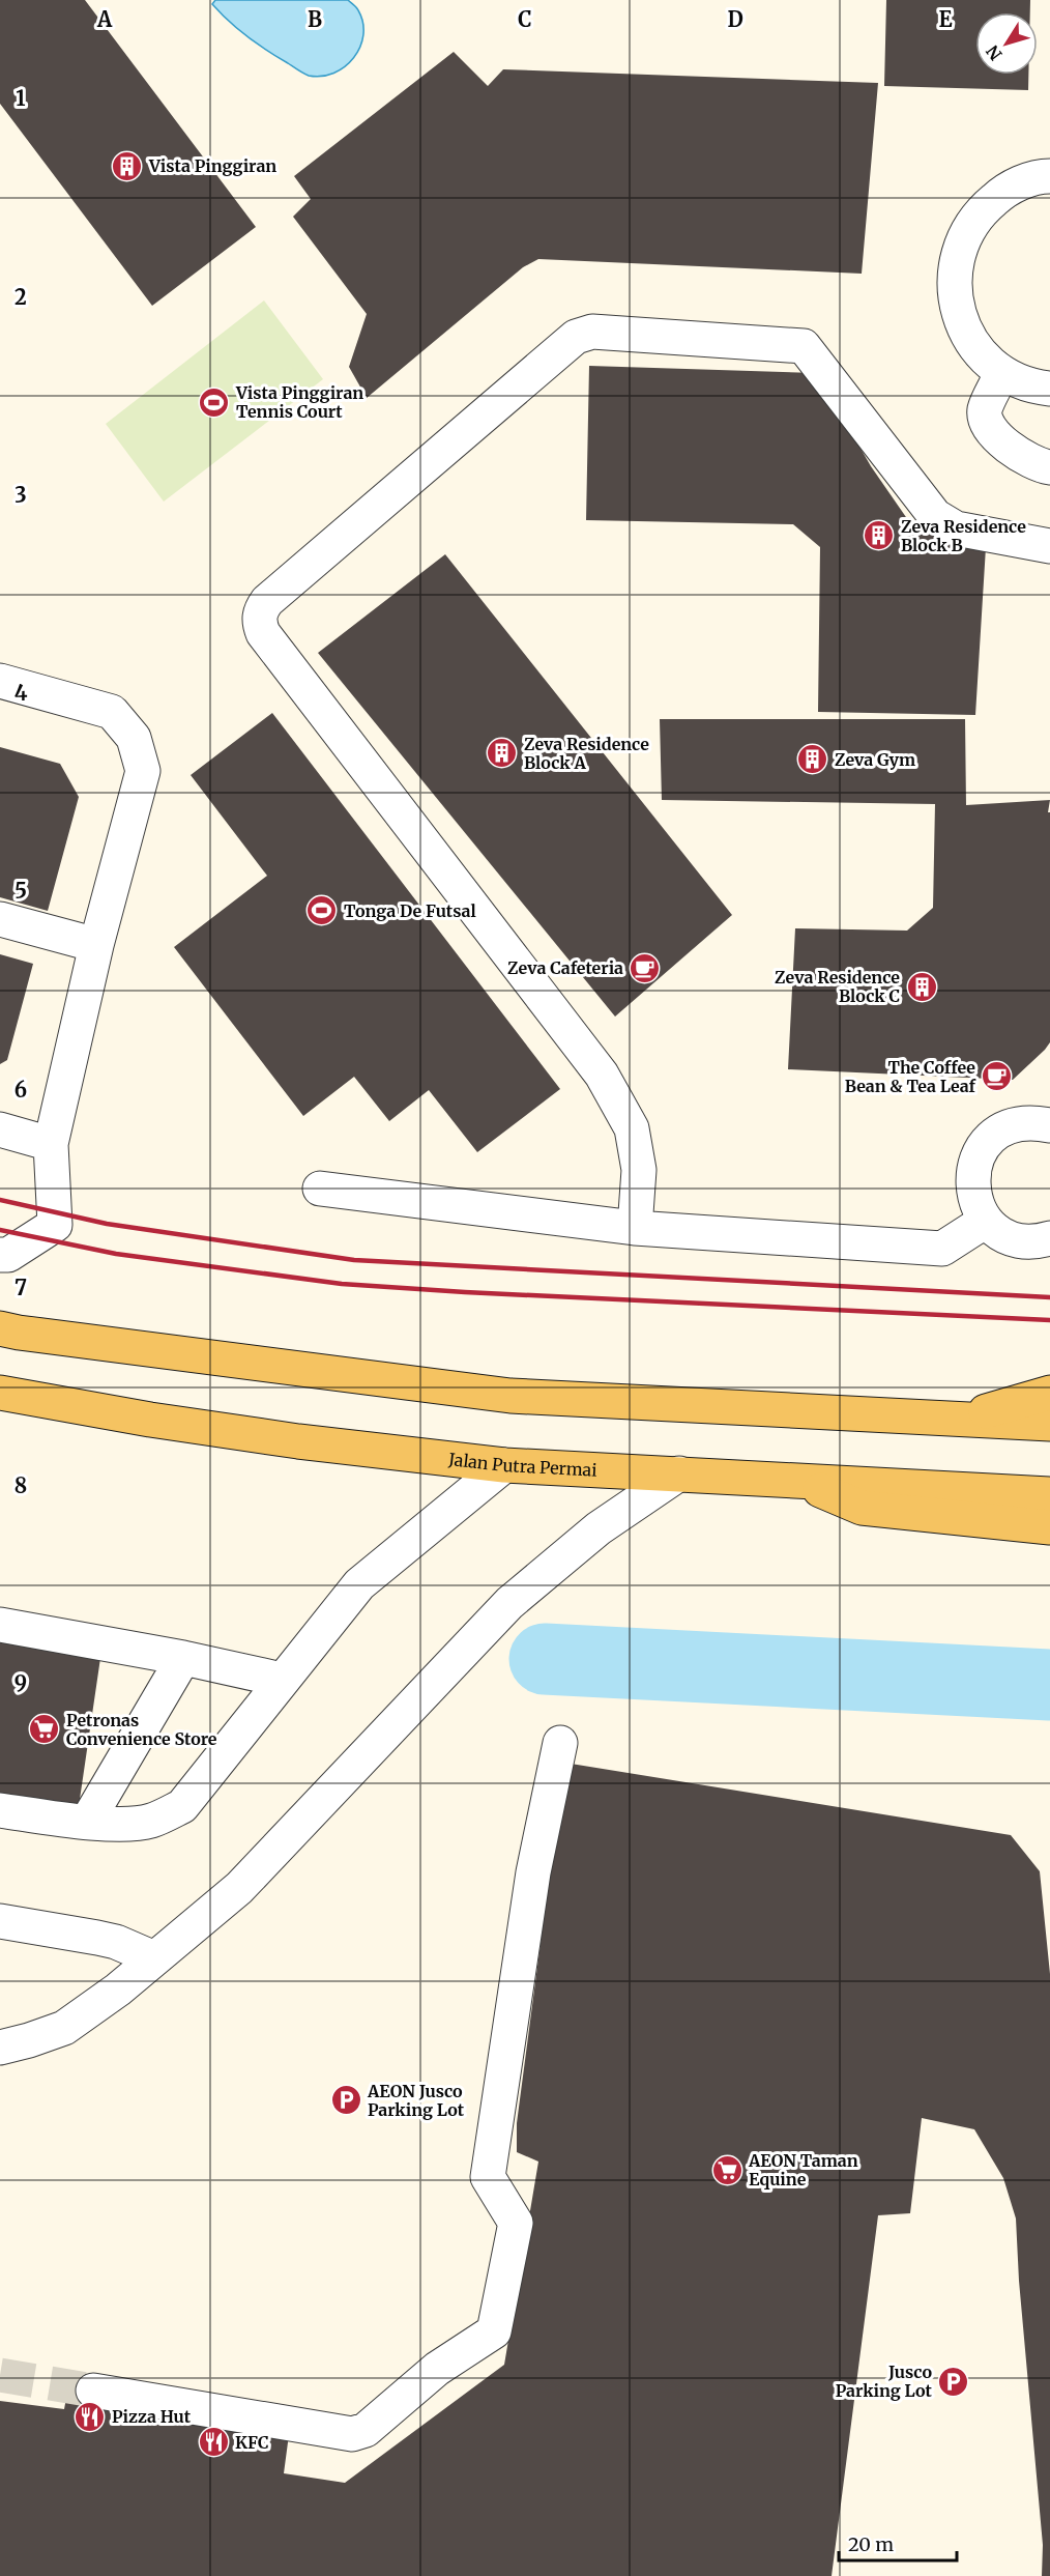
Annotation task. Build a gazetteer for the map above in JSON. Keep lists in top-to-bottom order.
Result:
{
  "streets": {
    "main road": ["Jalan Putra Permai"]
  },
  "places": {
    "building": [
      "Vista Pinggiran",
      "Zeva Residence Block B",
      "Zeva Residence Block A",
      "Zeva Gym",
      "Zeva Residence Block C"
    ],
    "sports": ["Vista Pinggiran Tennis Court", "Tonga De Futsal"],
    "cafe": ["Zeva Cafeteria", "The Coffee Bean & Tea Leaf"],
    "supermarket": ["Petronas Convenience Store", "AEON Taman Equine"],
    "parking": ["AEON Jusco Parking Lot", "Jusco Parking Lot"],
    "restaurant": ["Pizza Hut", "KFC"]
  },
  "scale_bar": "20 m",
  "north": "bottom left",
  "grid": {
    "columns": [
      "A",
      "B",
      "C",
      "D",
      "E"
    ],
    "rows": [
      "1",
      "2",
      "3",
      "4",
      "5",
      "6",
      "7",
      "8",
      "9"
    ]
  }
}
